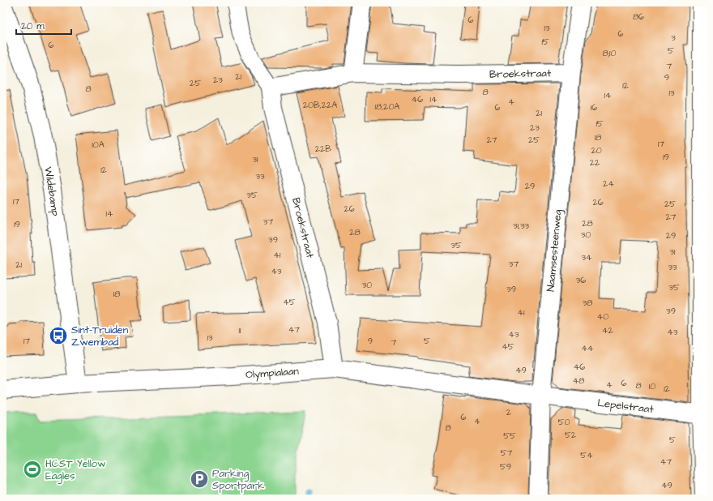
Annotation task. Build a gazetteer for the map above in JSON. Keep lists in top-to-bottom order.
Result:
{
  "streets": {
    "street": [
      "Broekstraat",
      "Wildebamp",
      "Naamsesteenweg",
      "Olympialaan",
      "Lepelstraat"
    ]
  },
  "crossings": [
    ["Broekstraat", "Naamsesteenweg"],
    ["Broekstraat", "Olympialaan"],
    ["Wildebamp", "Olympialaan"],
    ["Naamsesteenweg", "Olympialaan"],
    ["Naamsesteenweg", "Lepelstraat"],
    ["Olympialaan", "Lepelstraat"]
  ],
  "places": {
    "bus stop": ["Sint-Truiden Zwembad"],
    "sports": ["HCST Yellow Eagles"],
    "parking": ["Parking Sportpark"]
  },
  "house_numbers": [
    "86",
    "6",
    "13",
    "6",
    "3",
    "15",
    "6",
    "5",
    "8;10",
    "7",
    "21",
    "9",
    "23",
    "25",
    "12",
    "8",
    "8",
    "13",
    "14",
    "46",
    "14",
    "4",
    "20B,22A",
    "18,20A",
    "6",
    "16",
    "21",
    "15",
    "23",
    "18",
    "27",
    "25",
    "17",
    "10A",
    "22B",
    "20",
    "19",
    "31",
    "22",
    "12",
    "33",
    "24",
    "29",
    "35",
    "17",
    "26",
    "25",
    "26",
    "14",
    "27",
    "37",
    "28",
    "19",
    "31,33",
    "28",
    "30",
    "29",
    "39",
    "35",
    "31",
    "41",
    "34",
    "37",
    "21",
    "33",
    "43",
    "36",
    "30",
    "35",
    "39",
    "18",
    "45",
    "38",
    "39",
    "41",
    "40",
    "47",
    "11",
    "42",
    "43",
    "43",
    "13",
    "17",
    "9",
    "5",
    "7",
    "45",
    "44",
    "46",
    "49",
    "48",
    "6",
    "4",
    "8",
    "10",
    "12",
    "2",
    "6",
    "4",
    "50",
    "8",
    "52",
    "55",
    "5",
    "57",
    "54",
    "47",
    "59",
    "49"
  ],
  "scale_bar": "20 m"
}
